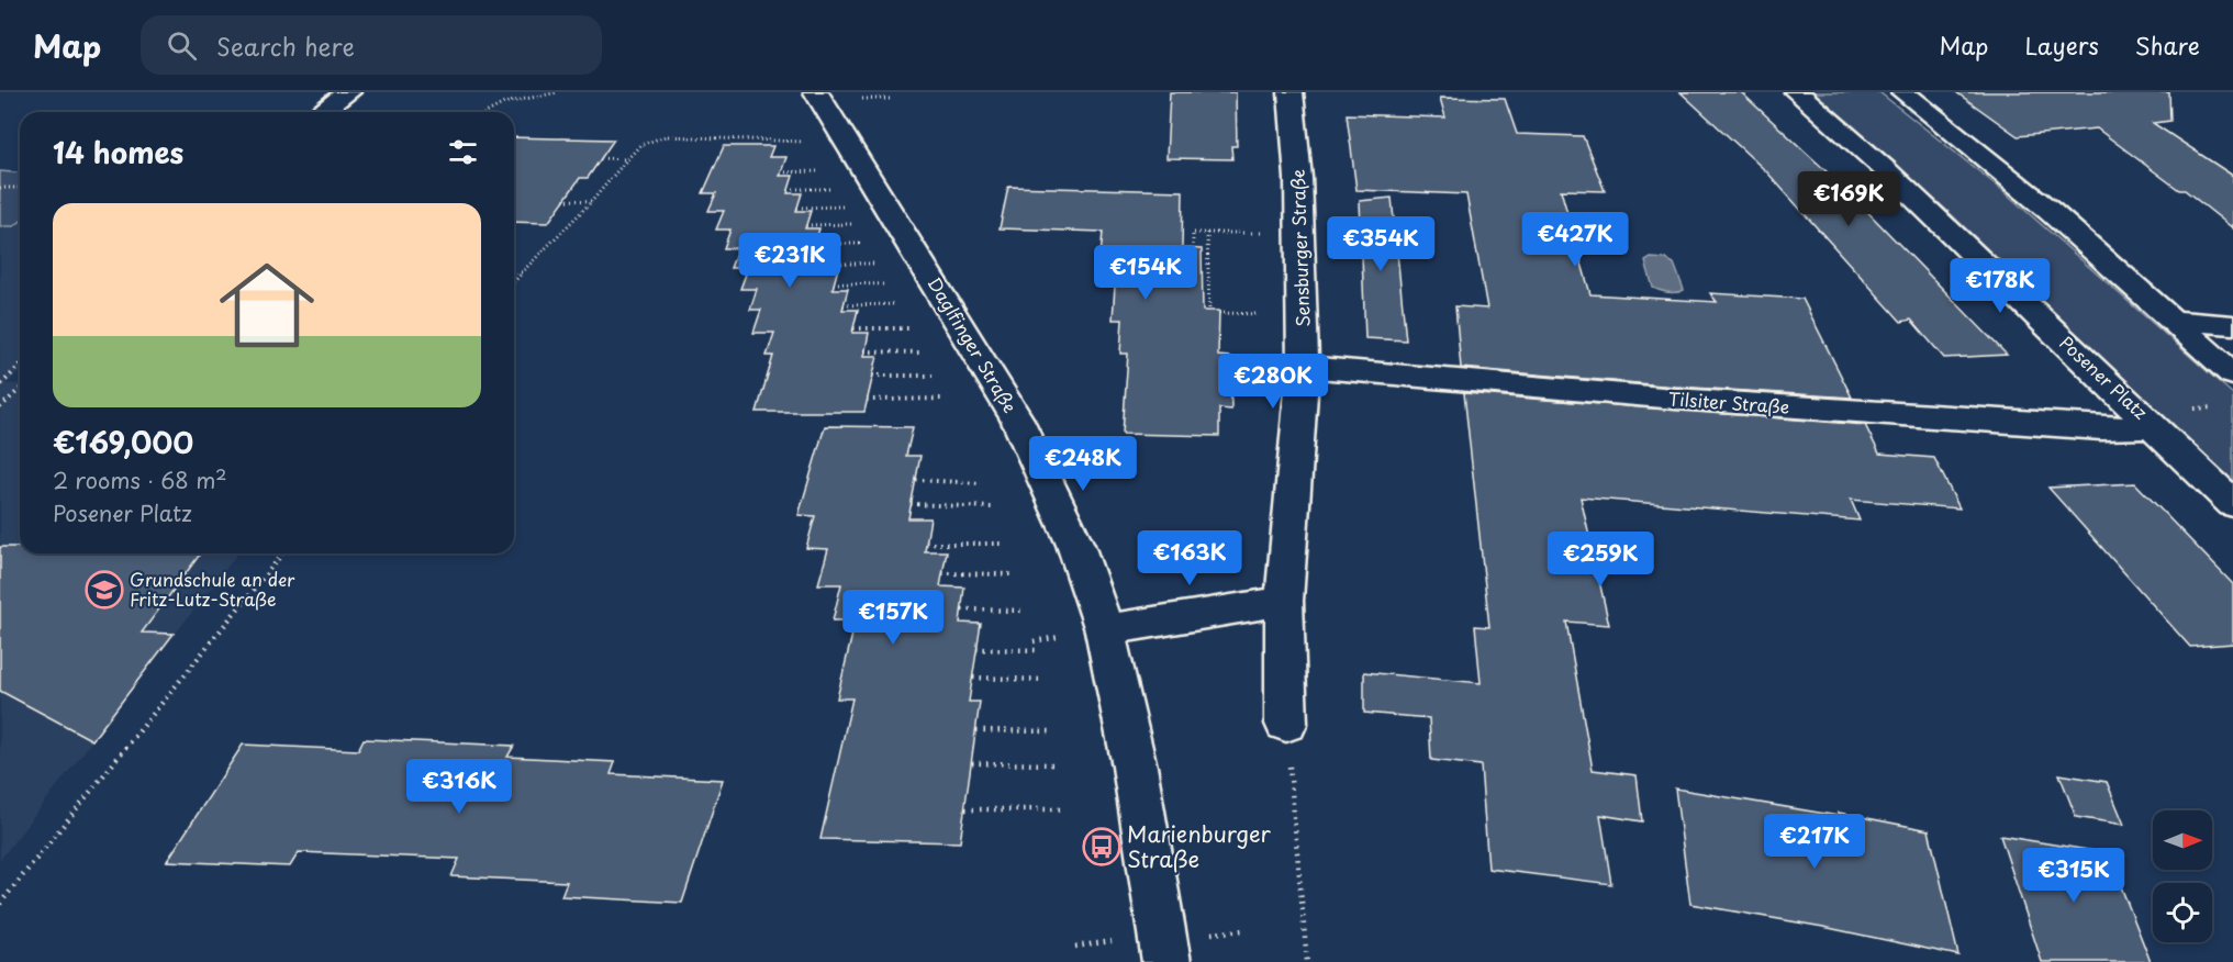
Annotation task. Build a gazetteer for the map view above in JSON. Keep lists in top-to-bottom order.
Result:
{
  "streets": {
    "street": [
      "Sensburger Straße",
      "Daglfinger Straße",
      "Posener Platz",
      "Tilsiter Straße"
    ]
  },
  "crossings": [
    ["Sensburger Straße", "Tilsiter Straße"],
    ["Posener Platz", "Tilsiter Straße"]
  ],
  "places": {
    "school or university": ["Grundschule an der Fritz-Lutz-Straße"],
    "bus stop": ["Marienburger Straße"]
  },
  "north": "right",
  "page": {
    "header": "Map",
    "search": "Search here",
    "nav": ["Map", "Layers", "Share"],
    "heading": "14 homes",
    "price": [
      "€169K",
      "€427K",
      "€354K",
      "€231K",
      "€154K",
      "€178K",
      "€280K",
      "€248K",
      "€163K",
      "€259K",
      "€157K",
      "€316K",
      "€217K",
      "€315K"
    ],
    "list": [
      {
        "name": "€169,000",
        "note": "2 rooms · 68 m² · Posener Platz"
      }
    ]
  }
}
